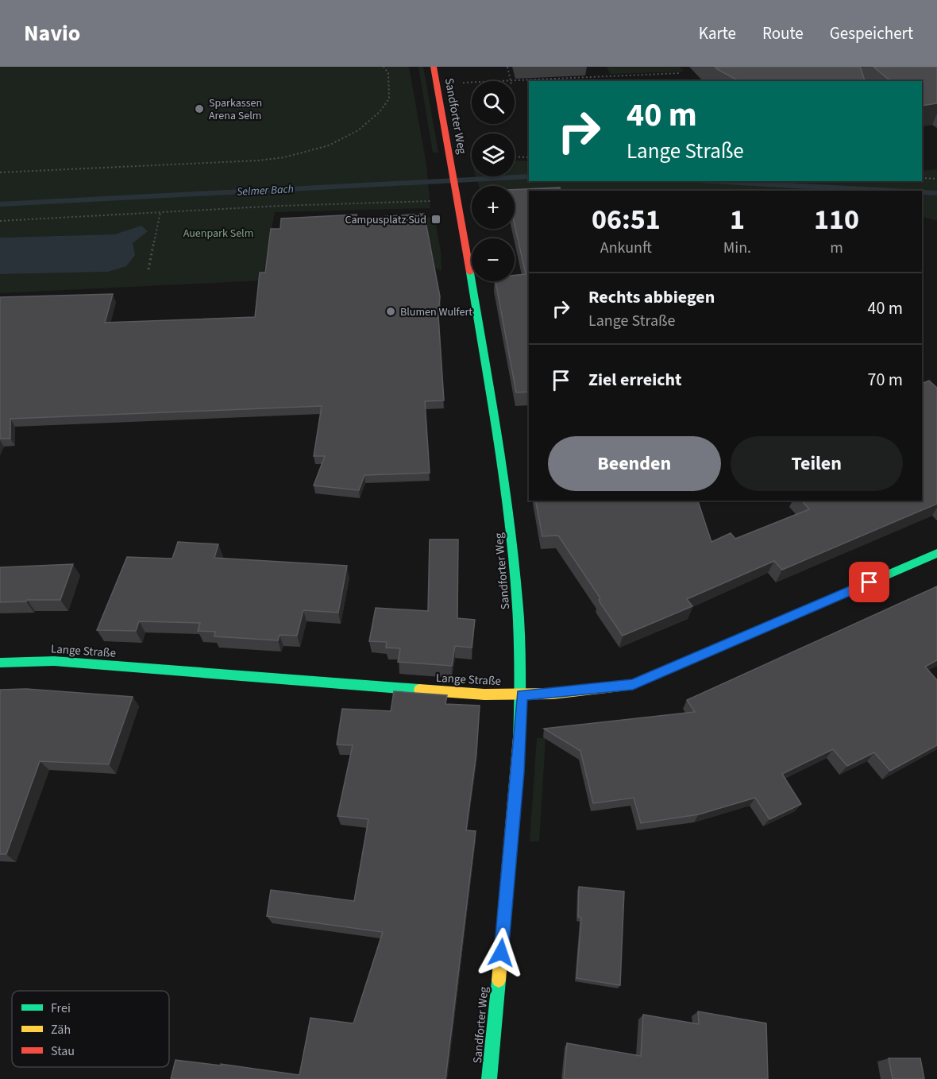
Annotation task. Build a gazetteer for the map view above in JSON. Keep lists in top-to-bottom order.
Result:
{
  "streets": {
    "street": ["Sandforter Weg", "Lange Straße"]
  },
  "crossings": [
    ["Sandforter Weg", "Lange Straße"]
  ],
  "water": ["Selmer Bach"],
  "parks": ["Auenpark Selm"],
  "places": {
    "other": ["Sparkassen Arena Selm", "Blumen Wulfert"],
    "transit": ["Campusplatz Süd"]
  },
  "legend": ["Frei", "Zäh", "Stau"],
  "page": {
    "header": "Navio",
    "nav": ["Karte", "Route", "Gespeichert"],
    "map_buttons": ["+", "−"],
    "turn": ["40 m", "Lange Straße"],
    "eta": [
      "06:51",
      "Ankunft",
      "1",
      "Min.",
      "110",
      "m"
    ],
    "list": [
      {
        "name": "Rechts abbiegen",
        "note": "Lange Straße",
        "value": "40 m"
      },
      {
        "name": "Ziel erreicht",
        "value": "70 m"
      }
    ],
    "buttons": ["Beenden", "Teilen"]
  }
}
